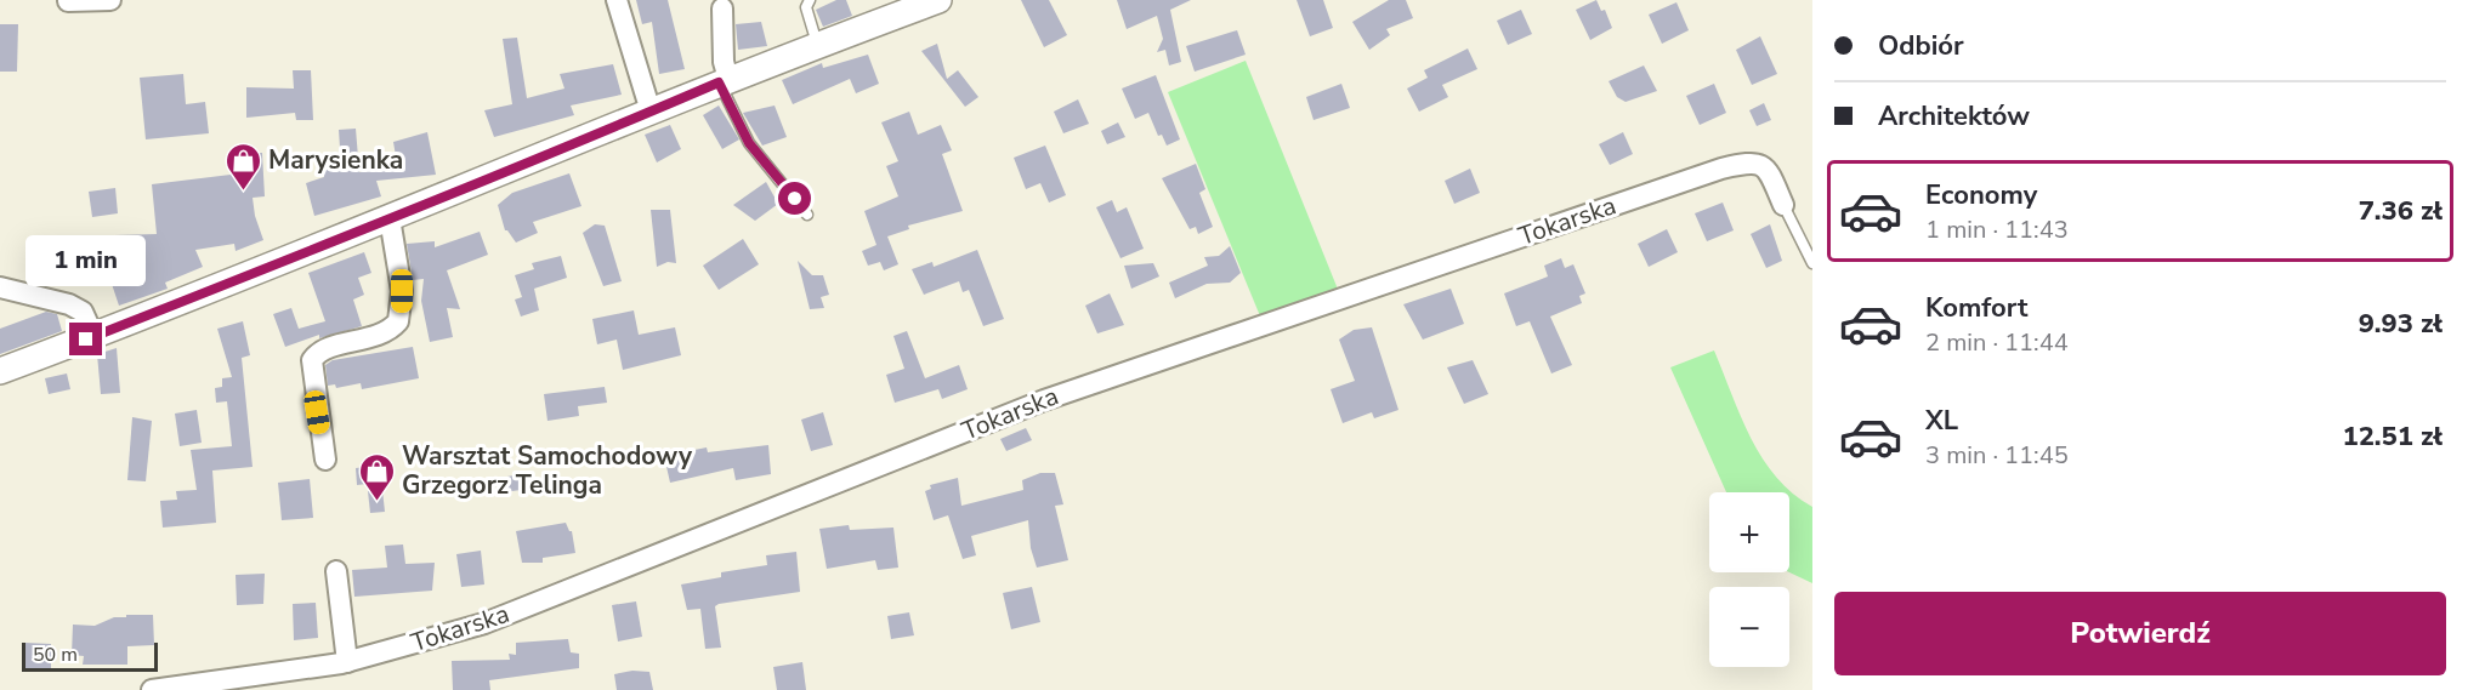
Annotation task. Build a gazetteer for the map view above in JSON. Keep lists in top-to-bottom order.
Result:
{
  "streets": {
    "street": ["Tokarska"]
  },
  "places": {
    "shop": ["Marysienka", "Warsztat Samochodowy Grzegorz Telinga"]
  },
  "scale_bar": "50 m",
  "page": {
    "banner": ["Odbiór", "Architektów"],
    "list": [
      {
        "name": "Economy",
        "note": "1 min · 11:43",
        "value": "7.36 zł"
      },
      {
        "name": "Komfort",
        "note": "2 min · 11:44",
        "value": "9.93 zł"
      },
      {
        "name": "XL",
        "note": "3 min · 11:45",
        "value": "12.51 zł"
      }
    ],
    "bubble": "1 min",
    "map_buttons": ["+", "−"],
    "buttons": "Potwierdź",
    "scale": "50 m"
  }
}
